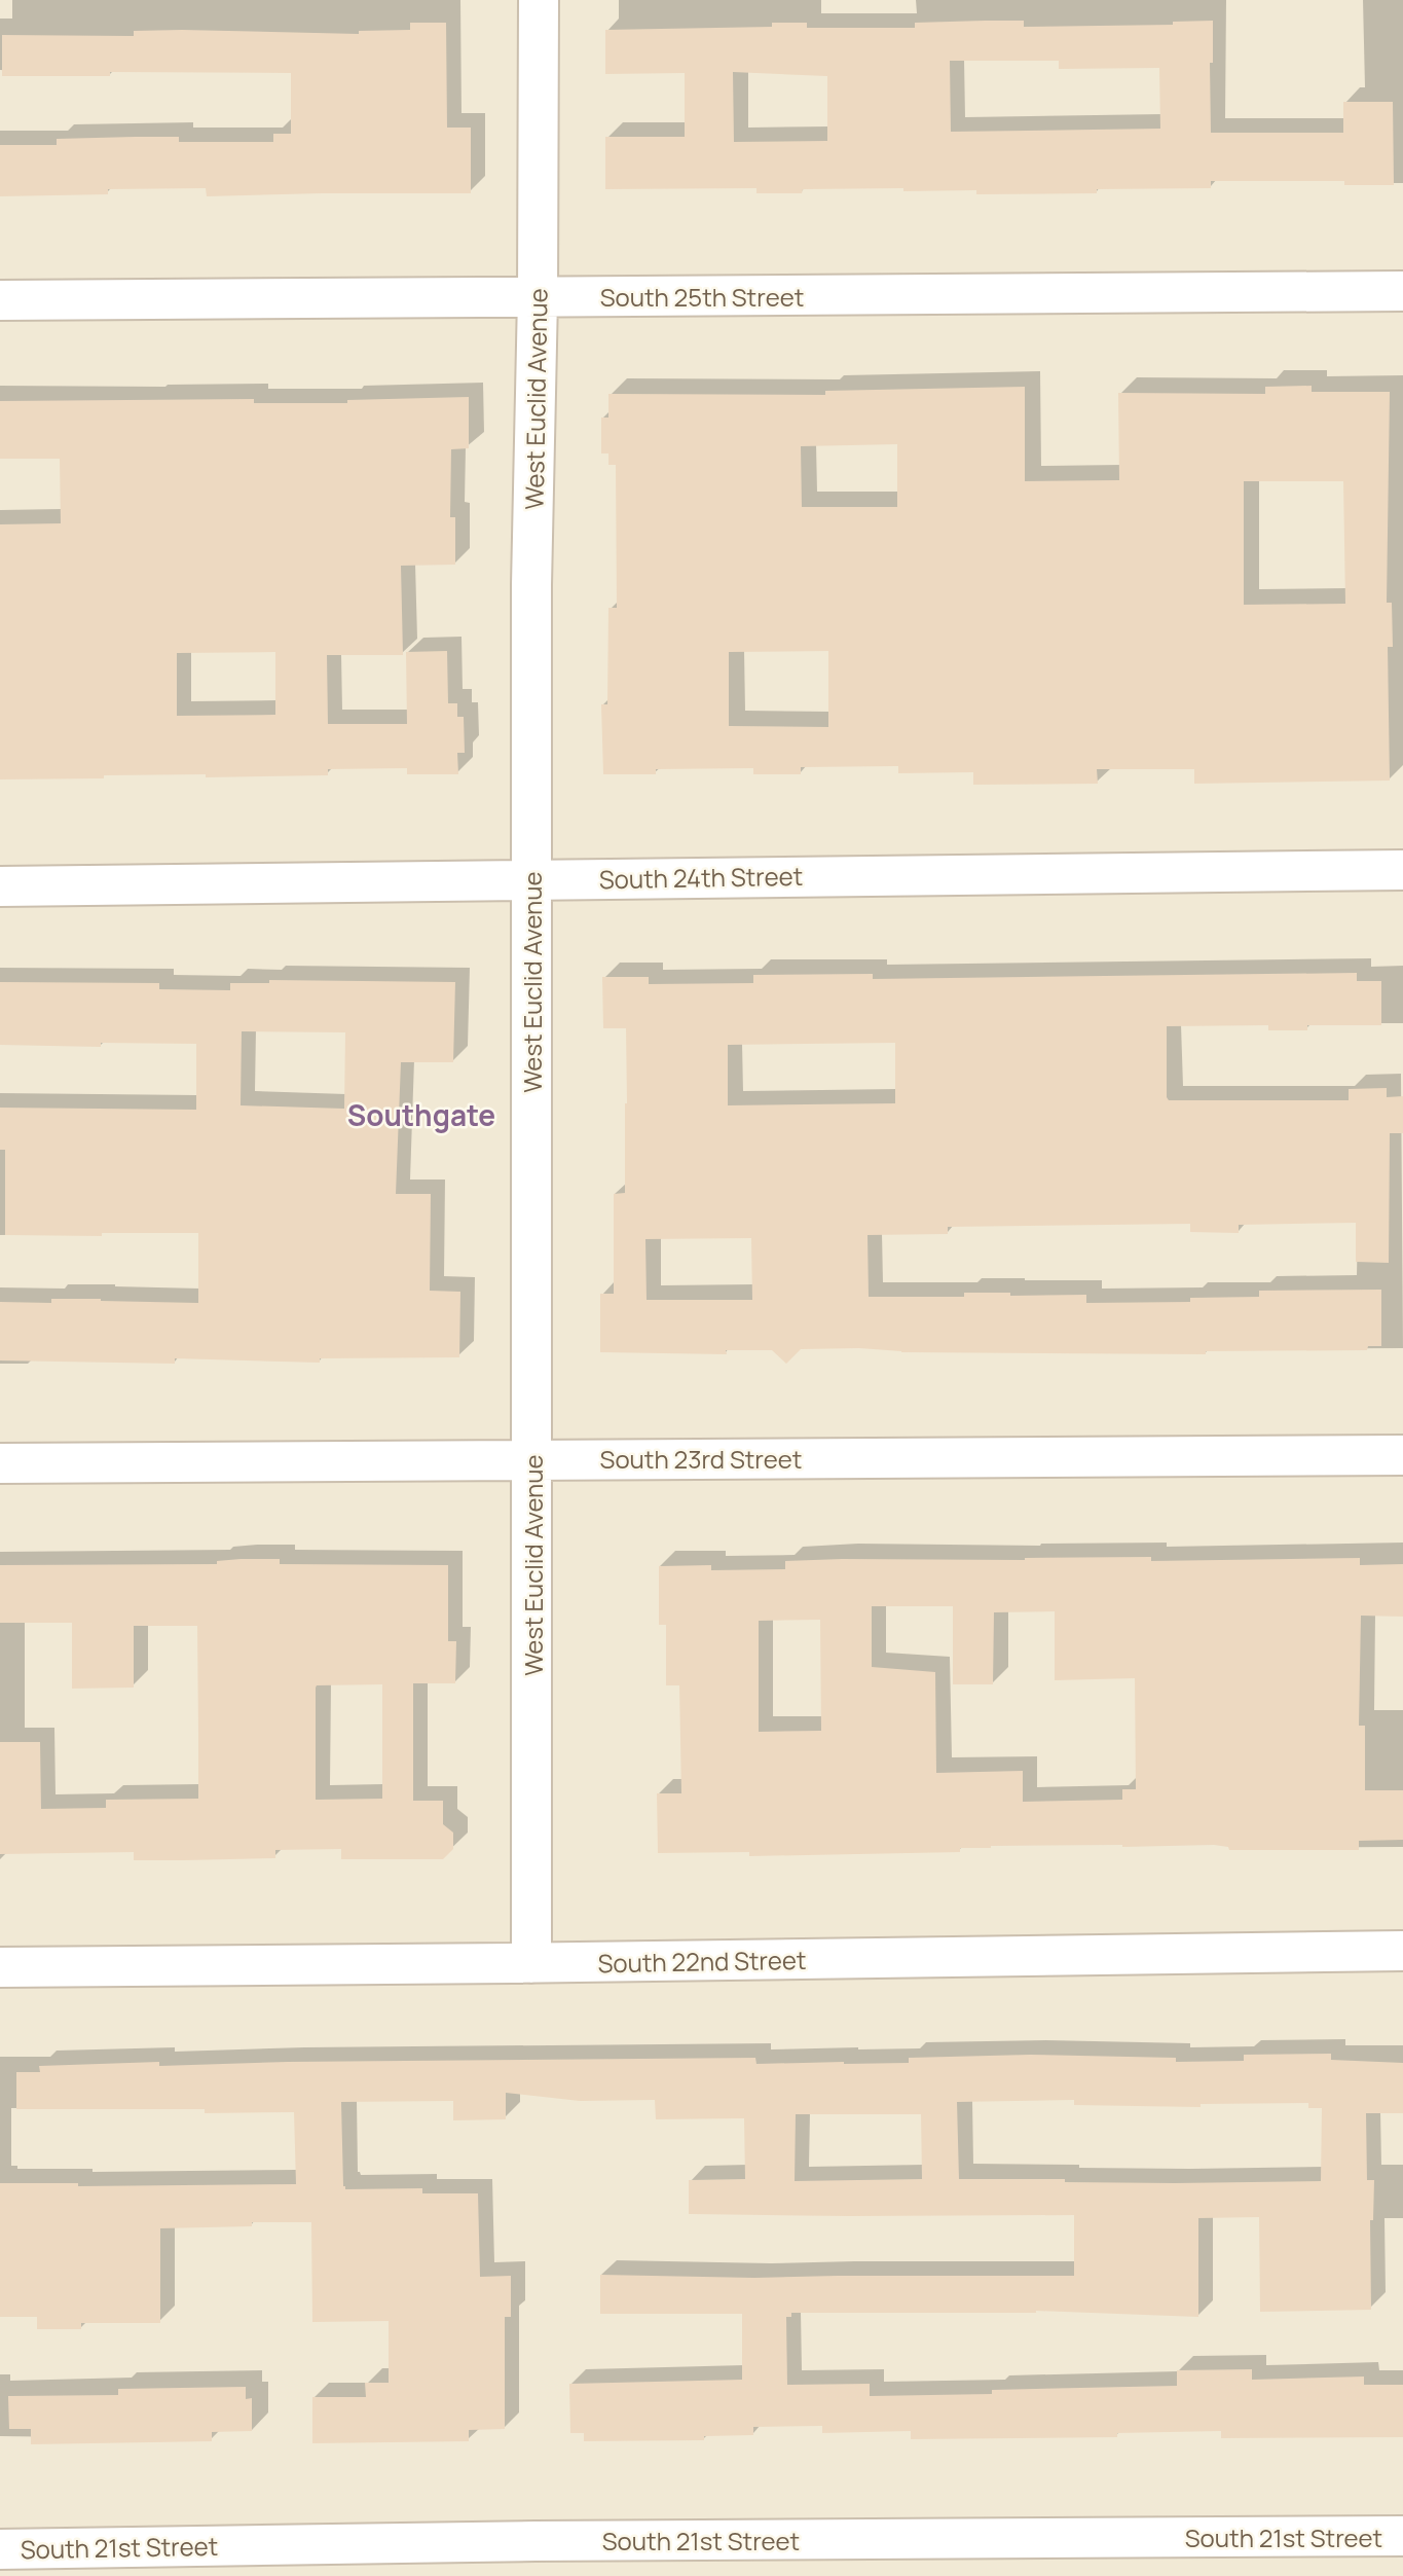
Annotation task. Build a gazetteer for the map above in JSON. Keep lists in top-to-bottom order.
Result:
{
  "streets": {
    "street": [
      "South 25th Street",
      "West Euclid Avenue",
      "South 24th Street",
      "South 23rd Street",
      "South 22nd Street",
      "South 21st Street"
    ]
  },
  "crossings": [
    ["South 25th Street", "West Euclid Avenue"],
    ["West Euclid Avenue", "South 24th Street"],
    ["West Euclid Avenue", "South 23rd Street"],
    ["West Euclid Avenue", "South 22nd Street"]
  ],
  "districts": ["Southgate"]
}
